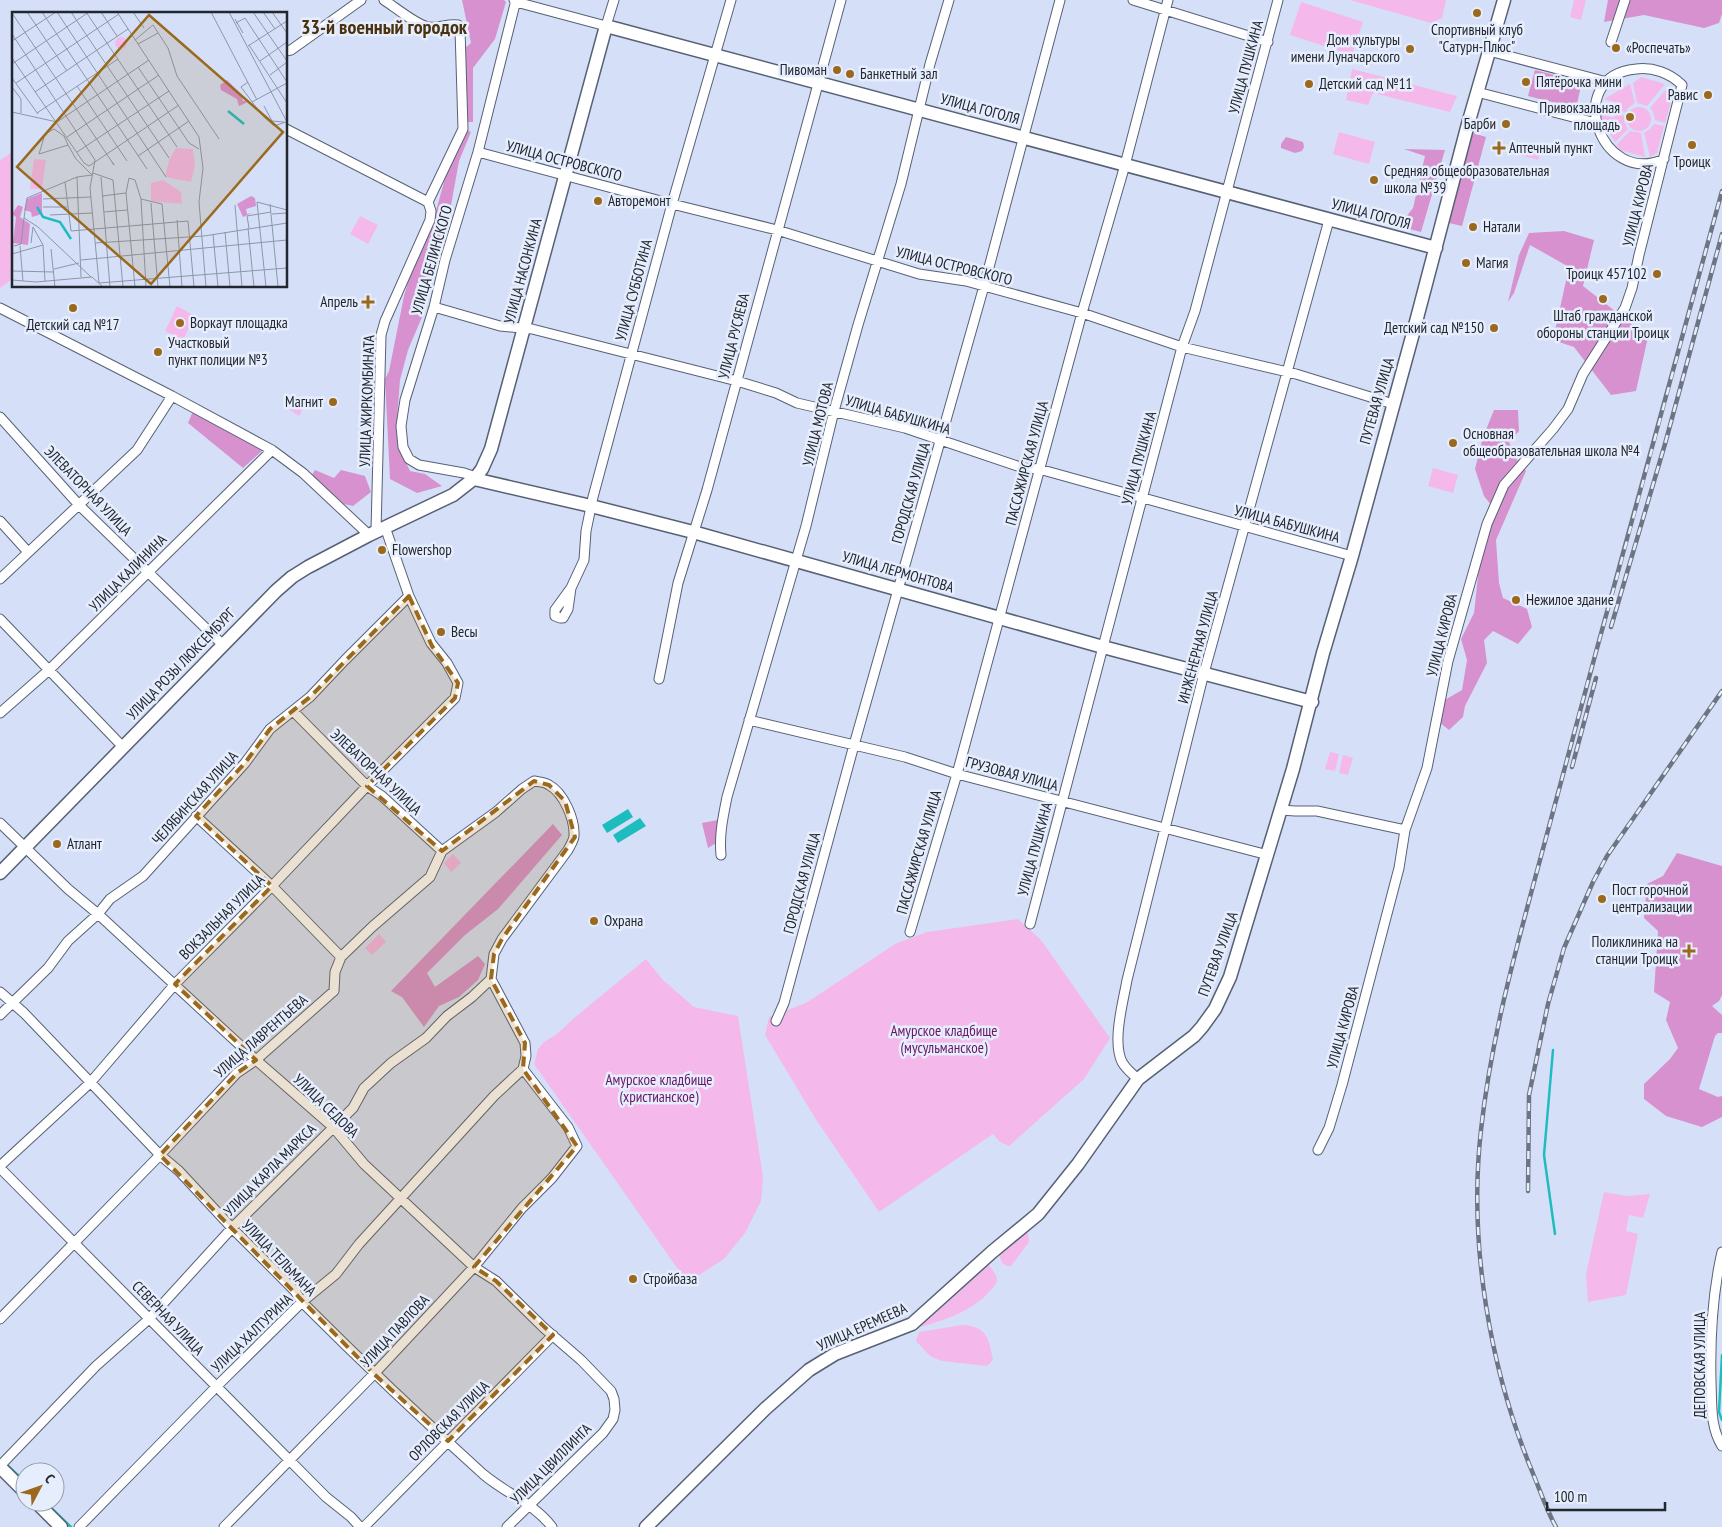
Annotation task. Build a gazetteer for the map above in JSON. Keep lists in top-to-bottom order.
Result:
{
  "streets": {
    "street": [
      "УЛИЦА ПУШКИНА",
      "УЛИЦА ГОГОЛЯ",
      "УЛИЦА ОСТРОВСКОГО",
      "УЛИЦА КИРОВА",
      "УЛИЦА БЕЛИНСКОГО",
      "УЛИЦА НАСОНКИНА",
      "УЛИЦА СУББОТИНА",
      "УЛИЦА РУСЯЕВА",
      "УЛИЦА ЖИРКОМБИНАТА",
      "ПУТЕВАЯ УЛИЦА",
      "УЛИЦА БАБУШКИНА",
      "УЛИЦА МОТОВА",
      "ПАССАЖИРСКАЯ УЛИЦА",
      "ЭЛЕВАТОРНАЯ УЛИЦА",
      "ГОРОДСКАЯ УЛИЦА",
      "УЛИЦА ЛЕРМОНТОВА",
      "УЛИЦА КАЛИНИНА",
      "ИНЖЕНЕРНАЯ УЛИЦА",
      "УЛИЦА РОЗЫ ЛЮКСЕМБУРГ",
      "ГРУЗОВАЯ УЛИЦА",
      "ЧЕЛЯБИНСКАЯ УЛИЦА",
      "ВОКЗАЛЬНАЯ УЛИЦА",
      "УЛИЦА ЛАВРЕНТЬЕВА",
      "УЛИЦА СЕДОВА",
      "УЛИЦА КАРЛА МАРКСА",
      "УЛИЦА ТЕЛЬМАНА",
      "СЕВЕРНАЯ УЛИЦА",
      "УЛИЦА ЕРЕМЕЕВА",
      "УЛИЦА ПАВЛОВА",
      "УЛИЦА ХАЛТУРИНА",
      "ДЕПОВСКАЯ УЛИЦА",
      "ОРЛОВСКАЯ УЛИЦА",
      "УЛИЦА ЦВИЛЛИНГА"
    ]
  },
  "crossings": [
    ["УЛИЦА ПУШКИНА", "УЛИЦА ГОГОЛЯ"],
    ["УЛИЦА ПУШКИНА", "УЛИЦА ОСТРОВСКОГО"],
    ["УЛИЦА ПУШКИНА", "УЛИЦА БАБУШКИНА"],
    ["УЛИЦА ПУШКИНА", "УЛИЦА ЛЕРМОНТОВА"],
    ["УЛИЦА ПУШКИНА", "ГРУЗОВАЯ УЛИЦА"],
    ["УЛИЦА ГОГОЛЯ", "УЛИЦА БЕЛИНСКОГО"],
    ["УЛИЦА ГОГОЛЯ", "УЛИЦА НАСОНКИНА"],
    ["УЛИЦА ГОГОЛЯ", "УЛИЦА СУББОТИНА"],
    ["УЛИЦА ГОГОЛЯ", "УЛИЦА РУСЯЕВА"],
    ["УЛИЦА ГОГОЛЯ", "ПУТЕВАЯ УЛИЦА"],
    ["УЛИЦА ГОГОЛЯ", "УЛИЦА МОТОВА"],
    ["УЛИЦА ГОГОЛЯ", "ПАССАЖИРСКАЯ УЛИЦА"],
    ["УЛИЦА ГОГОЛЯ", "ГОРОДСКАЯ УЛИЦА"],
    ["УЛИЦА ГОГОЛЯ", "ИНЖЕНЕРНАЯ УЛИЦА"],
    ["УЛИЦА ОСТРОВСКОГО", "УЛИЦА БЕЛИНСКОГО"],
    ["УЛИЦА ОСТРОВСКОГО", "УЛИЦА НАСОНКИНА"],
    ["УЛИЦА ОСТРОВСКОГО", "УЛИЦА СУББОТИНА"],
    ["УЛИЦА ОСТРОВСКОГО", "УЛИЦА РУСЯЕВА"],
    ["УЛИЦА ОСТРОВСКОГО", "ПУТЕВАЯ УЛИЦА"],
    ["УЛИЦА ОСТРОВСКОГО", "УЛИЦА МОТОВА"],
    ["УЛИЦА ОСТРОВСКОГО", "ПАССАЖИРСКАЯ УЛИЦА"],
    ["УЛИЦА ОСТРОВСКОГО", "ГОРОДСКАЯ УЛИЦА"],
    ["УЛИЦА ОСТРОВСКОГО", "ИНЖЕНЕРНАЯ УЛИЦА"],
    ["УЛИЦА БЕЛИНСКОГО", "УЛИЦА НАСОНКИНА"],
    ["УЛИЦА БЕЛИНСКОГО", "УЛИЦА БАБУШКИНА"],
    ["УЛИЦА БЕЛИНСКОГО", "УЛИЦА ЛЕРМОНТОВА"],
    ["УЛИЦА НАСОНКИНА", "УЛИЦА БАБУШКИНА"],
    ["УЛИЦА НАСОНКИНА", "УЛИЦА ЛЕРМОНТОВА"],
    ["УЛИЦА НАСОНКИНА", "УЛИЦА РОЗЫ ЛЮКСЕМБУРГ"],
    ["УЛИЦА СУББОТИНА", "УЛИЦА БАБУШКИНА"],
    ["УЛИЦА СУББОТИНА", "УЛИЦА ЛЕРМОНТОВА"],
    ["УЛИЦА РУСЯЕВА", "УЛИЦА БАБУШКИНА"],
    ["УЛИЦА РУСЯЕВА", "УЛИЦА ЛЕРМОНТОВА"],
    ["УЛИЦА ЖИРКОМБИНАТА", "УЛИЦА РОЗЫ ЛЮКСЕМБУРГ"],
    ["ПУТЕВАЯ УЛИЦА", "УЛИЦА БАБУШКИНА"],
    ["ПУТЕВАЯ УЛИЦА", "УЛИЦА ЛЕРМОНТОВА"],
    ["ПУТЕВАЯ УЛИЦА", "ИНЖЕНЕРНАЯ УЛИЦА"],
    ["ПУТЕВАЯ УЛИЦА", "ГРУЗОВАЯ УЛИЦА"],
    ["ПУТЕВАЯ УЛИЦА", "УЛИЦА ЕРЕМЕЕВА"],
    ["УЛИЦА БАБУШКИНА", "УЛИЦА МОТОВА"],
    ["УЛИЦА БАБУШКИНА", "ПАССАЖИРСКАЯ УЛИЦА"],
    ["УЛИЦА БАБУШКИНА", "ГОРОДСКАЯ УЛИЦА"],
    ["УЛИЦА БАБУШКИНА", "ИНЖЕНЕРНАЯ УЛИЦА"],
    ["УЛИЦА МОТОВА", "УЛИЦА ЛЕРМОНТОВА"],
    ["УЛИЦА МОТОВА", "ГРУЗОВАЯ УЛИЦА"],
    ["ПАССАЖИРСКАЯ УЛИЦА", "УЛИЦА ЛЕРМОНТОВА"],
    ["ПАССАЖИРСКАЯ УЛИЦА", "ГРУЗОВАЯ УЛИЦА"],
    ["ЭЛЕВАТОРНАЯ УЛИЦА", "УЛИЦА КАЛИНИНА"],
    ["ЭЛЕВАТОРНАЯ УЛИЦА", "УЛИЦА РОЗЫ ЛЮКСЕМБУРГ"],
    ["ЭЛЕВАТОРНАЯ УЛИЦА", "ЧЕЛЯБИНСКАЯ УЛИЦА"],
    ["ЭЛЕВАТОРНАЯ УЛИЦА", "ВОКЗАЛЬНАЯ УЛИЦА"],
    ["ГОРОДСКАЯ УЛИЦА", "УЛИЦА ЛЕРМОНТОВА"],
    ["ГОРОДСКАЯ УЛИЦА", "ГРУЗОВАЯ УЛИЦА"],
    ["УЛИЦА ЛЕРМОНТОВА", "ИНЖЕНЕРНАЯ УЛИЦА"],
    ["ИНЖЕНЕРНАЯ УЛИЦА", "ГРУЗОВАЯ УЛИЦА"],
    ["ИНЖЕНЕРНАЯ УЛИЦА", "УЛИЦА ЕРЕМЕЕВА"],
    ["УЛИЦА РОЗЫ ЛЮКСЕМБУРГ", "УЛИЦА СЕДОВА"],
    ["ЧЕЛЯБИНСКАЯ УЛИЦА", "ВОКЗАЛЬНАЯ УЛИЦА"],
    ["ЧЕЛЯБИНСКАЯ УЛИЦА", "УЛИЦА СЕДОВА"],
    ["ЧЕЛЯБИНСКАЯ УЛИЦА", "УЛИЦА ТЕЛЬМАНА"],
    ["ВОКЗАЛЬНАЯ УЛИЦА", "УЛИЦА СЕДОВА"],
    ["ВОКЗАЛЬНАЯ УЛИЦА", "УЛИЦА ТЕЛЬМАНА"],
    ["ВОКЗАЛЬНАЯ УЛИЦА", "СЕВЕРНАЯ УЛИЦА"],
    ["УЛИЦА ЛАВРЕНТЬЕВА", "УЛИЦА СЕДОВА"],
    ["УЛИЦА ЛАВРЕНТЬЕВА", "УЛИЦА ТЕЛЬМАНА"],
    ["УЛИЦА ЛАВРЕНТЬЕВА", "СЕВЕРНАЯ УЛИЦА"],
    ["УЛИЦА СЕДОВА", "УЛИЦА КАРЛА МАРКСА"],
    ["УЛИЦА СЕДОВА", "УЛИЦА ПАВЛОВА"],
    ["УЛИЦА СЕДОВА", "УЛИЦА ХАЛТУРИНА"],
    ["УЛИЦА СЕДОВА", "ОРЛОВСКАЯ УЛИЦА"],
    ["УЛИЦА СЕДОВА", "УЛИЦА ЦВИЛЛИНГА"],
    ["УЛИЦА КАРЛА МАРКСА", "УЛИЦА ТЕЛЬМАНА"],
    ["УЛИЦА КАРЛА МАРКСА", "СЕВЕРНАЯ УЛИЦА"],
    ["УЛИЦА ТЕЛЬМАНА", "УЛИЦА ПАВЛОВА"],
    ["УЛИЦА ТЕЛЬМАНА", "УЛИЦА ХАЛТУРИНА"],
    ["УЛИЦА ТЕЛЬМАНА", "ОРЛОВСКАЯ УЛИЦА"],
    ["УЛИЦА ТЕЛЬМАНА", "УЛИЦА ЦВИЛЛИНГА"],
    ["СЕВЕРНАЯ УЛИЦА", "УЛИЦА ПАВЛОВА"],
    ["СЕВЕРНАЯ УЛИЦА", "УЛИЦА ХАЛТУРИНА"],
    ["УЛИЦА ПАВЛОВА", "УЛИЦА ХАЛТУРИНА"]
  ],
  "districts": ["33-й военный городок"],
  "parks": ["Амурское кладбище (мусульманское)", "Амурское кладбище (христианское)"],
  "places": {
    "other": [
      "Спортивный клуб \"Сатурн-Плюс\"",
      "«Роспечать»",
      "Дом культуры имени Луначарского",
      "Пивоман",
      "Банкетный зал",
      "Пятёрочка мини",
      "Детский сад №11",
      "Равис",
      "Привокзальная площадь",
      "Барби",
      "Троицк",
      "Средняя общеобразовательная школа №39",
      "Авторемонт",
      "Натали",
      "Магия",
      "Троицк 457102",
      "Штаб гражданской обороны станции Троицк",
      "Детский сад №17",
      "Воркаут площадка",
      "Детский сад №150",
      "Участковый пункт полиции №3",
      "Магнит",
      "Основная общеобразовательная школа №4",
      "Flowershop",
      "Нежилое здание",
      "Весы",
      "Атлант",
      "Пост горочной централизации",
      "Охрана",
      "Стройбаза"
    ],
    "health": ["Аптечный пункт", "Апрель", "Поликлиника на станции Троицк"]
  },
  "scale_bar": "100 m",
  "north": "top right"
}
